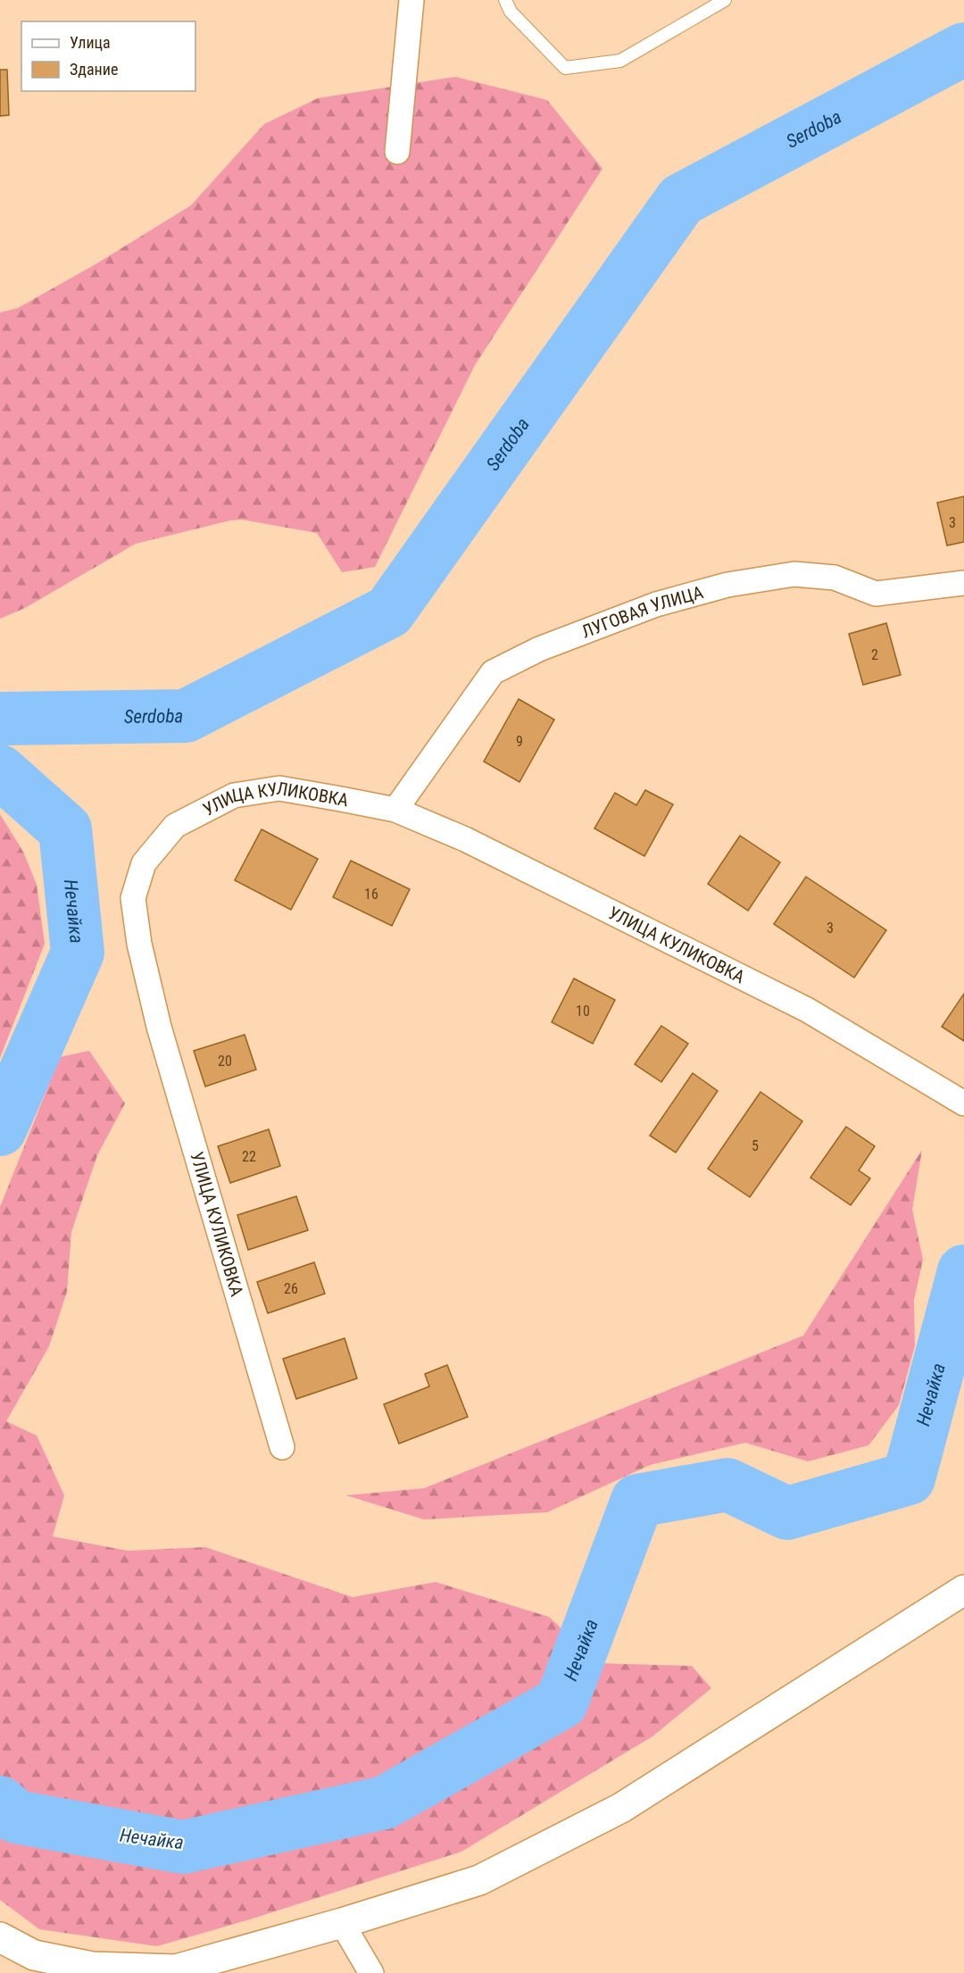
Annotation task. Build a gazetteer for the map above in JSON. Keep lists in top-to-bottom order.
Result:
{
  "streets": {
    "street": ["ЛУГОВАЯ УЛИЦА", "УЛИЦА КУЛИКОВКА"]
  },
  "crossings": [
    ["ЛУГОВАЯ УЛИЦА", "УЛИЦА КУЛИКОВКА"]
  ],
  "water": ["Serdoba", "Нечайка"],
  "house_numbers": [
    "3",
    "2",
    "9",
    "16",
    "3",
    "10",
    "20",
    "5",
    "22",
    "26"
  ],
  "legend": ["Улица", "Здание"]
}
